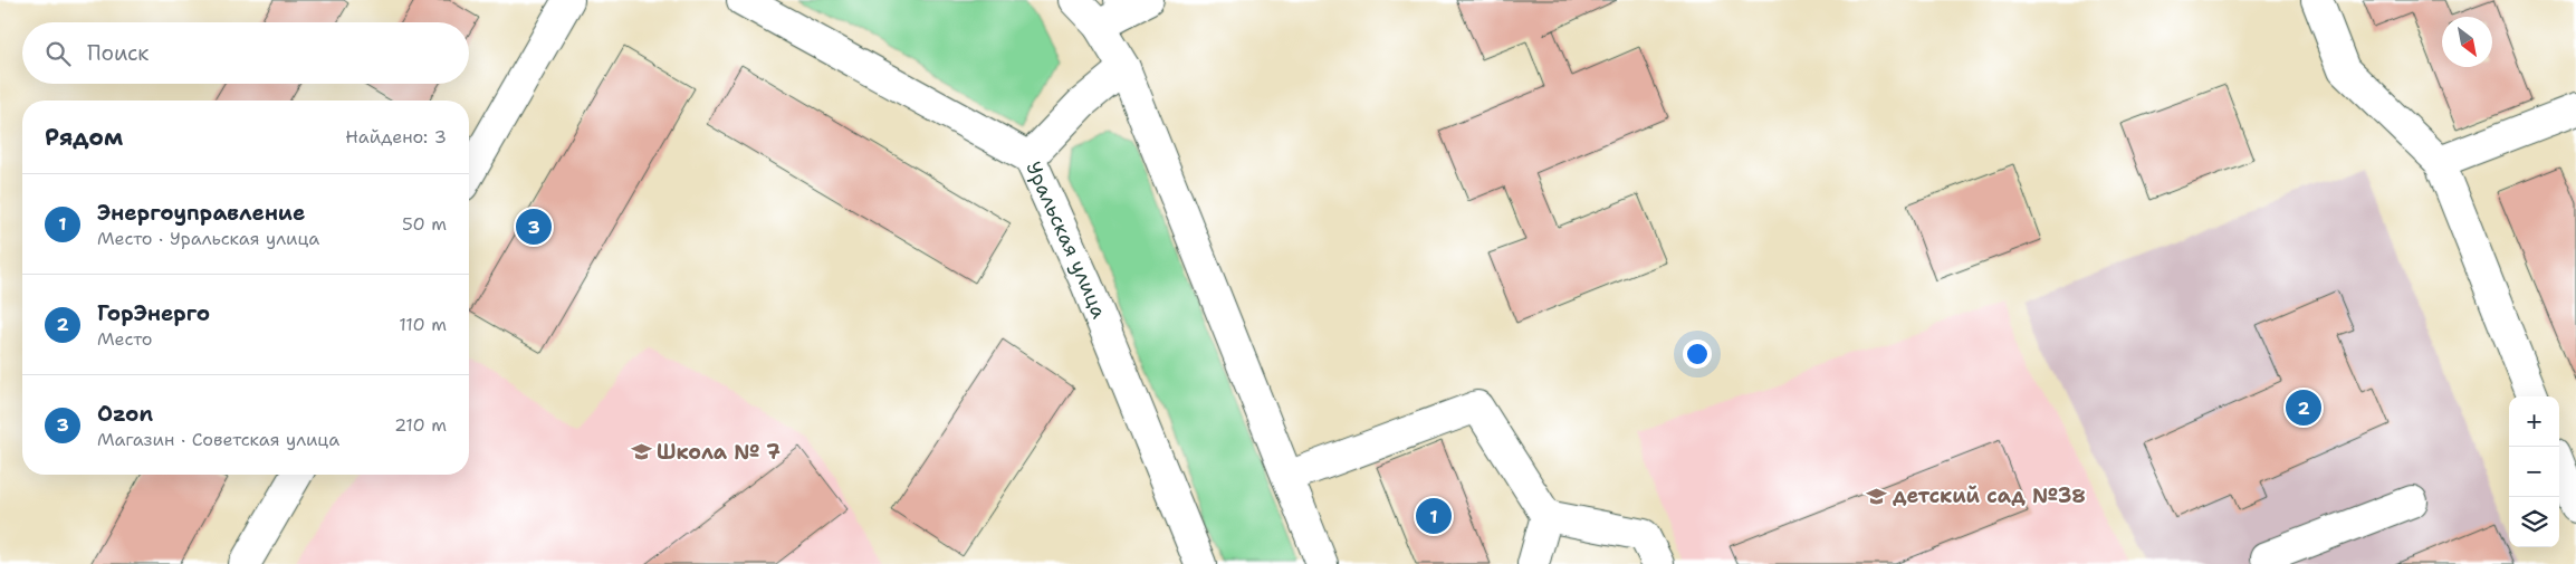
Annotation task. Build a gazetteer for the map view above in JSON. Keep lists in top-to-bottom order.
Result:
{
  "streets": {
    "street": ["Уральская улица"]
  },
  "places": {
    "school or university": ["Школа № 7", "детский сад №38"]
  },
  "north": "bottom right",
  "page": {
    "search": "Поиск",
    "heading": ["Рядом", "Найдено: 3"],
    "list": [
      {
        "mark": "1",
        "name": "Энергоуправление",
        "note": "Место · Уральская улица",
        "value": "50 m"
      },
      {
        "mark": "2",
        "name": "ГорЭнерго",
        "note": "Место",
        "value": "110 m"
      },
      {
        "mark": "3",
        "name": "Ozon",
        "note": "Магазин · Советская улица",
        "value": "210 m"
      }
    ],
    "pins": ["3", "2", "1"],
    "map_buttons": ["+", "−"]
  }
}
